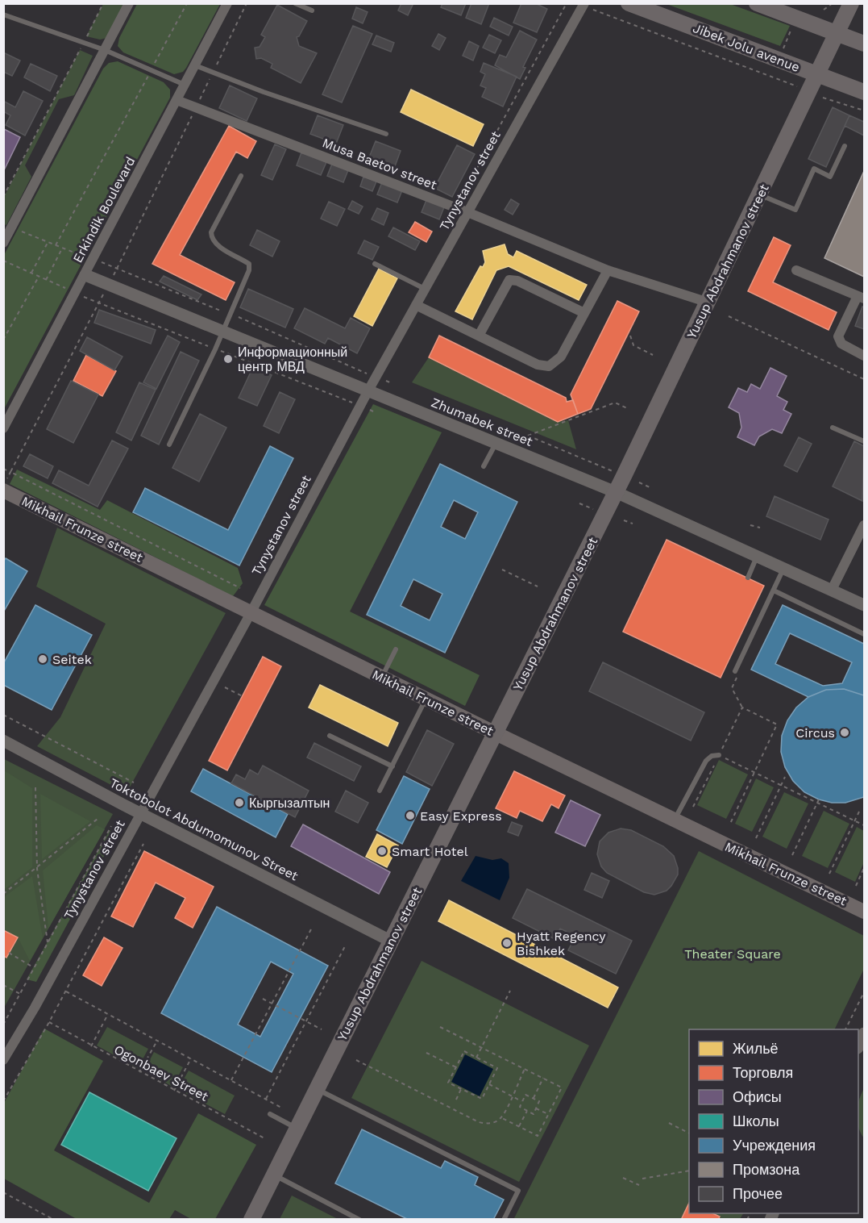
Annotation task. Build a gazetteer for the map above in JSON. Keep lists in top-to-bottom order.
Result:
{
  "streets": {
    "main road": ["Jibek Jolu avenue", "Yusup Abdrahmanov street", "Mikhail Frunze street"],
    "street": [
      "Musa Baetov street",
      "Tynystanov street",
      "Erkindik Boulevard",
      "Zhumabek street",
      "Toktobolot Abdumomunov Street"
    ],
    "path": ["Ogonbaev Street"]
  },
  "crossings": [
    ["Jibek Jolu avenue", "Yusup Abdrahmanov street"],
    ["Musa Baetov street", "Tynystanov street"],
    ["Musa Baetov street", "Erkindik Boulevard"],
    ["Musa Baetov street", "Yusup Abdrahmanov street"],
    ["Tynystanov street", "Zhumabek street"],
    ["Tynystanov street", "Mikhail Frunze street"],
    ["Tynystanov street", "Toktobolot Abdumomunov Street"],
    ["Erkindik Boulevard", "Zhumabek street"],
    ["Yusup Abdrahmanov street", "Zhumabek street"],
    ["Yusup Abdrahmanov street", "Mikhail Frunze street"],
    ["Yusup Abdrahmanov street", "Toktobolot Abdumomunov Street"]
  ],
  "parks": ["Theater Square"],
  "places": [
    "Информационный центр МВД",
    "Seitek",
    "Circus",
    "Кыргызалтын",
    "Easy Express",
    "Smart Hotel",
    "Hyatt Regency Bishkek"
  ],
  "legend": [
    "Жильё",
    "Торговля",
    "Офисы",
    "Школы",
    "Учреждения",
    "Промзона",
    "Прочее"
  ]
}
